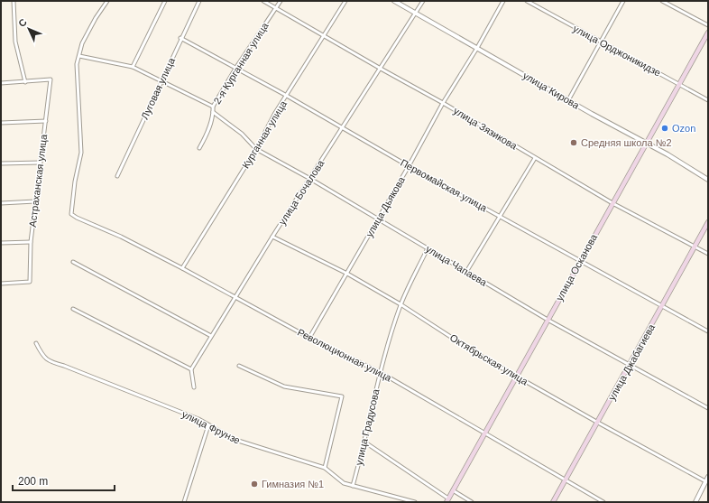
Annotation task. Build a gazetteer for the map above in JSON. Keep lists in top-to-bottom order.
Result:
{
  "streets": {
    "main road": ["улица Осканова", "улица Джабагиева"],
    "street": [
      "улица Орджоникидзе",
      "2-я Курганная улица",
      "Луговая улица",
      "улица Кирова",
      "улица Зязикова",
      "Курганная улица",
      "Астраханская улица",
      "Первомайская улица",
      "улица Бочалова",
      "улица Дьякова",
      "улица Чапаева",
      "Революционная улица",
      "Октябрьская улица",
      "улица Фрунзе",
      "улица Градусова"
    ]
  },
  "crossings": [
    ["улица Орджоникидзе", "улица Осканова"],
    ["2-я Курганная улица", "улица Зязикова"],
    ["2-я Курганная улица", "Первомайская улица"],
    ["2-я Курганная улица", "улица Чапаева"],
    ["Луговая улица", "Первомайская улица"],
    ["улица Кирова", "улица Бочалова"],
    ["улица Кирова", "улица Дьякова"],
    ["улица Кирова", "улица Осканова"],
    ["улица Зязикова", "Курганная улица"],
    ["улица Зязикова", "улица Бочалова"],
    ["улица Зязикова", "улица Дьякова"],
    ["улица Зязикова", "улица Осканова"],
    ["улица Зязикова", "улица Джабагиева"],
    ["Курганная улица", "Первомайская улица"],
    ["Курганная улица", "улица Чапаева"],
    ["Курганная улица", "Революционная улица"],
    ["Первомайская улица", "улица Бочалова"],
    ["Первомайская улица", "улица Дьякова"],
    ["Первомайская улица", "улица Осканова"],
    ["Первомайская улица", "улица Джабагиева"],
    ["улица Бочалова", "улица Чапаева"],
    ["улица Бочалова", "Революционная улица"],
    ["улица Бочалова", "Октябрьская улица"],
    ["улица Дьякова", "улица Чапаева"],
    ["улица Дьякова", "Революционная улица"],
    ["улица Дьякова", "Октябрьская улица"],
    ["улица Чапаева", "улица Осканова"],
    ["улица Чапаева", "улица Джабагиева"],
    ["улица Чапаева", "улица Градусова"],
    ["улица Осканова", "Революционная улица"],
    ["улица Осканова", "Октябрьская улица"],
    ["Революционная улица", "улица Джабагиева"],
    ["Революционная улица", "улица Градусова"],
    ["Октябрьская улица", "улица Джабагиева"],
    ["Октябрьская улица", "улица Градусова"],
    ["улица Фрунзе", "улица Градусова"]
  ],
  "places": ["Ozon", "Средняя школа №2", "Гимназия №1"],
  "scale_bar": "200 m",
  "north": "top left"
}
